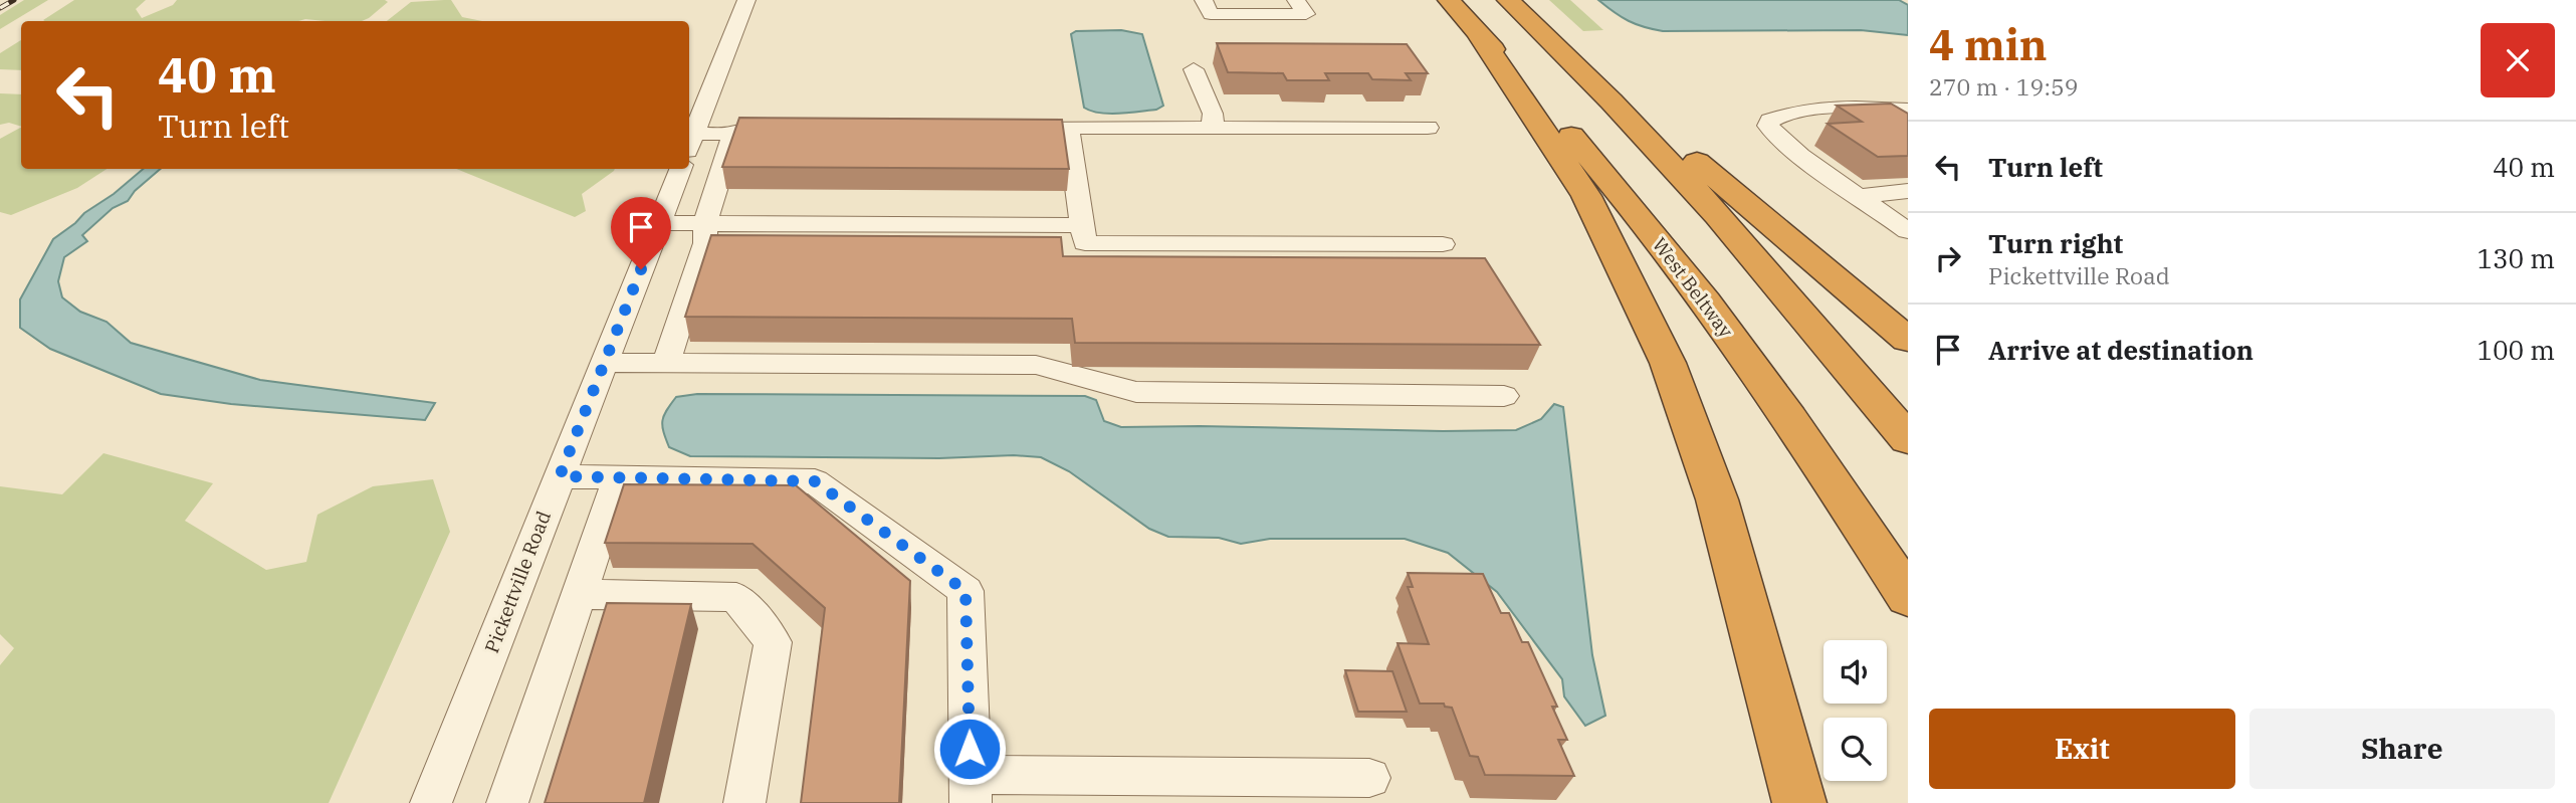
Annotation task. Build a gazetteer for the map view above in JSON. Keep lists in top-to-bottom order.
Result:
{
  "streets": {
    "highway": ["West Beltway"],
    "street": ["Pickettville Road"]
  },
  "page": {
    "heading": ["4 min", "270 m · 19:59"],
    "turn": ["40 m", "Turn left"],
    "list": [
      {
        "name": "Turn left",
        "value": "40 m"
      },
      {
        "name": "Turn right",
        "note": "Pickettville Road",
        "value": "130 m"
      },
      {
        "name": "Arrive at destination",
        "value": "100 m"
      }
    ],
    "buttons": ["Exit", "Share"]
  }
}
